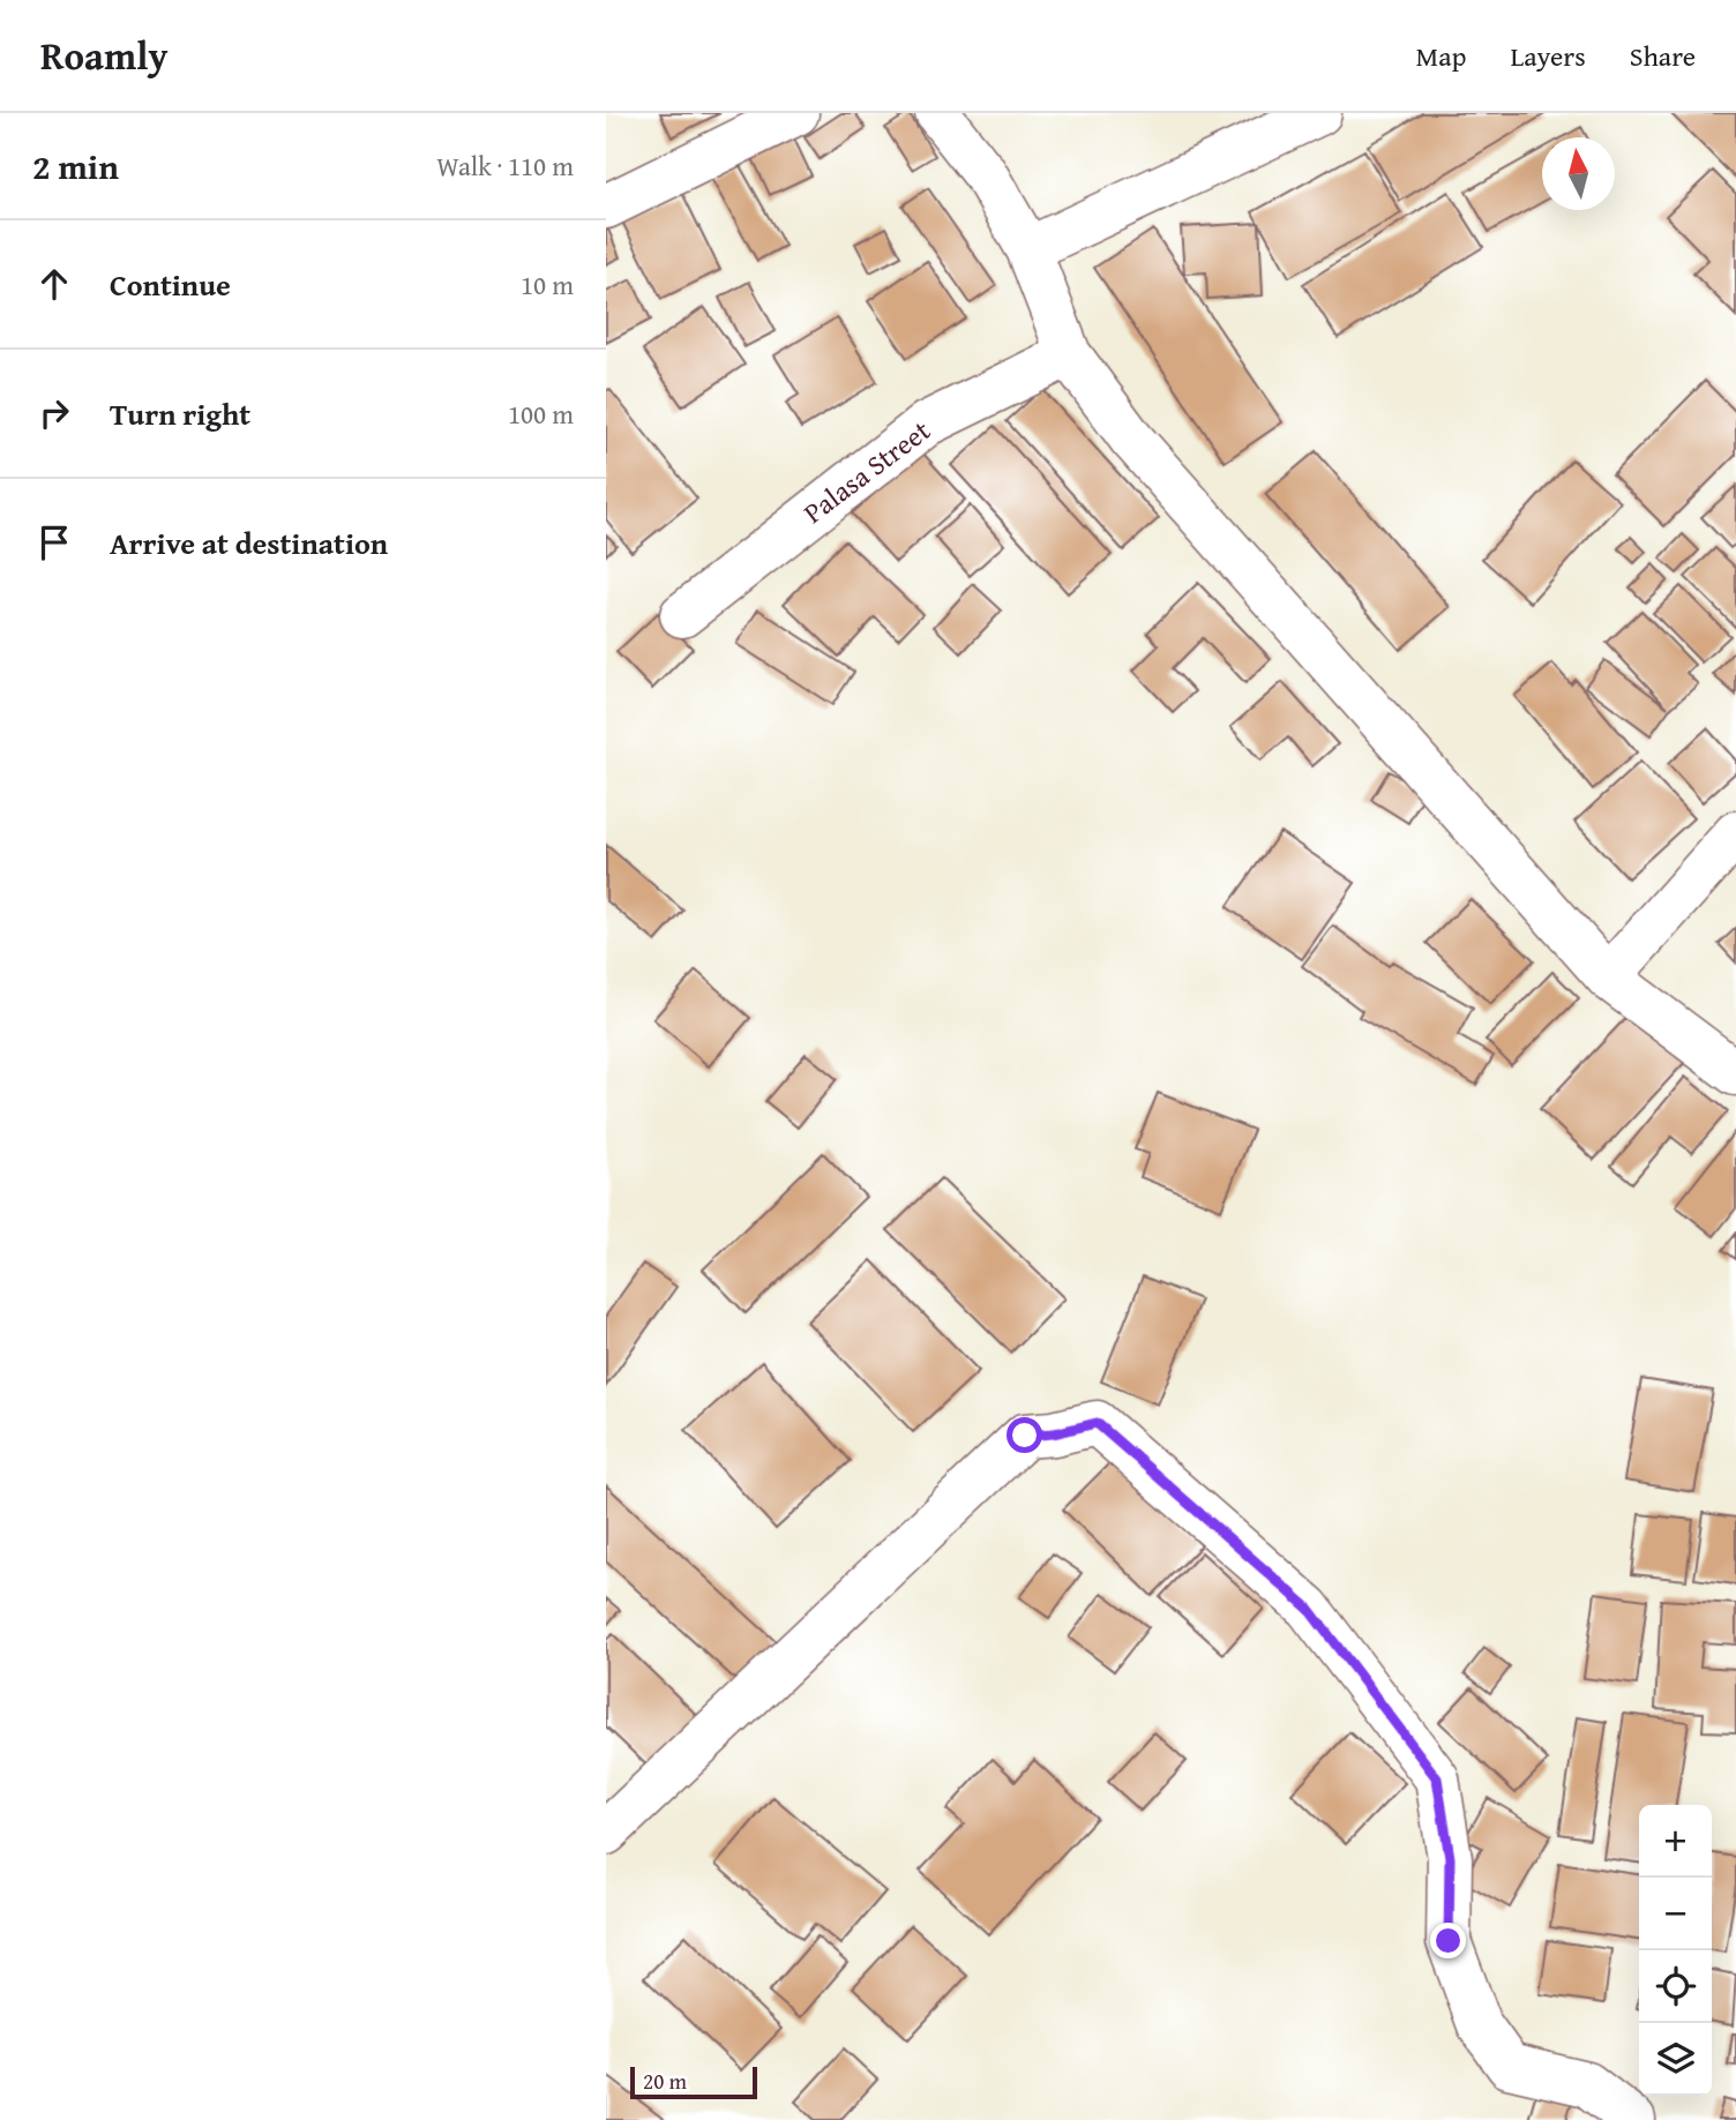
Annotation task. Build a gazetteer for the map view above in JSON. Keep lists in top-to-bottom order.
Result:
{
  "streets": {
    "street": ["Palasa Street"]
  },
  "scale_bar": "20 m",
  "north": "top",
  "page": {
    "header": "Roamly",
    "nav": ["Map", "Layers", "Share"],
    "heading": ["2 min", "Walk · 110 m"],
    "list": [
      ["Continue", "10 m"],
      ["Turn right", "100 m"],
      "Arrive at destination"
    ],
    "map_buttons": ["+", "−"],
    "scale": "20 m"
  }
}
